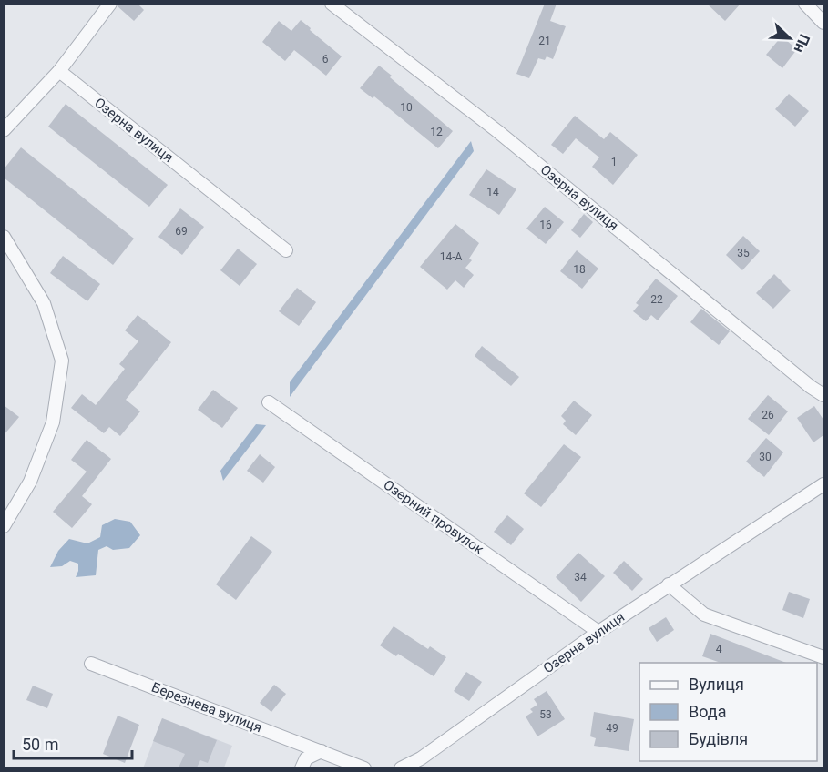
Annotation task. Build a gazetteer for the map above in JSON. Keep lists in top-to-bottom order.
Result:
{
  "streets": {
    "street": ["Озерна вулиця", "Озерний провулок", "Березнева вулиця"]
  },
  "crossings": [
    ["Озерна вулиця", "Озерний провулок"]
  ],
  "house_numbers": [
    "21",
    "6",
    "10",
    "12",
    "1",
    "14",
    "16",
    "69",
    "35",
    "14-А",
    "18",
    "22",
    "26",
    "30",
    "34",
    "4",
    "53",
    "49"
  ],
  "legend": ["Вулиця", "Вода", "Будівля"],
  "scale_bar": "50 m",
  "north": "bottom right"
}
